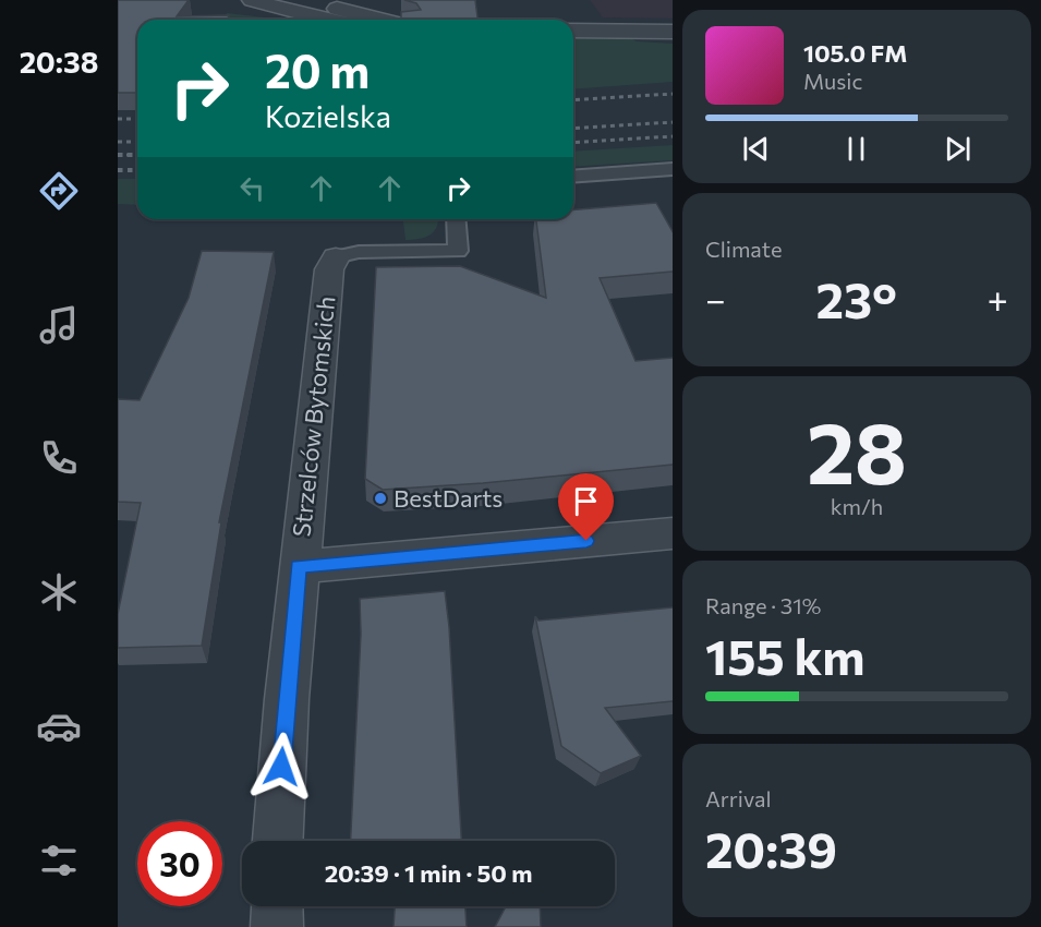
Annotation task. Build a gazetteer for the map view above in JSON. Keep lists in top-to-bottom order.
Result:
{
  "streets": {
    "street": ["Strzelców Bytomskich"]
  },
  "places": ["BestDarts"],
  "page": {
    "tabs": "20:38",
    "turn": ["20 m", "Kozielska"],
    "song": ["105.0 FM", "Music"],
    "tile": [
      "Climate",
      ["28", "km/h"],
      ["Range · 31%", "155 km"],
      ["Arrival", "20:39"]
    ],
    "heat": ["−", "23°", "+"],
    "limit": "30",
    "trip": "20:39 · 1 min · 50 m"
  }
}
